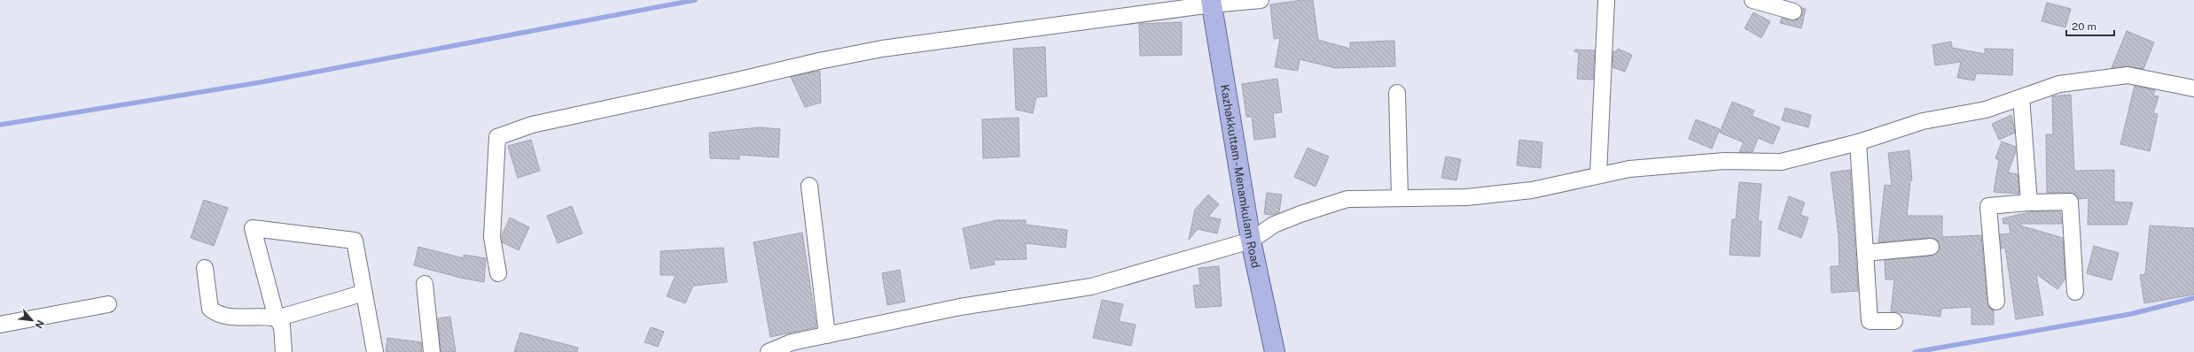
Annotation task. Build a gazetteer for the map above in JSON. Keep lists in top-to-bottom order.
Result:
{
  "streets": {
    "main road": ["Kazhakkuttam - Menamkulam Road"]
  },
  "scale_bar": "20 m",
  "north": "bottom right"
}
